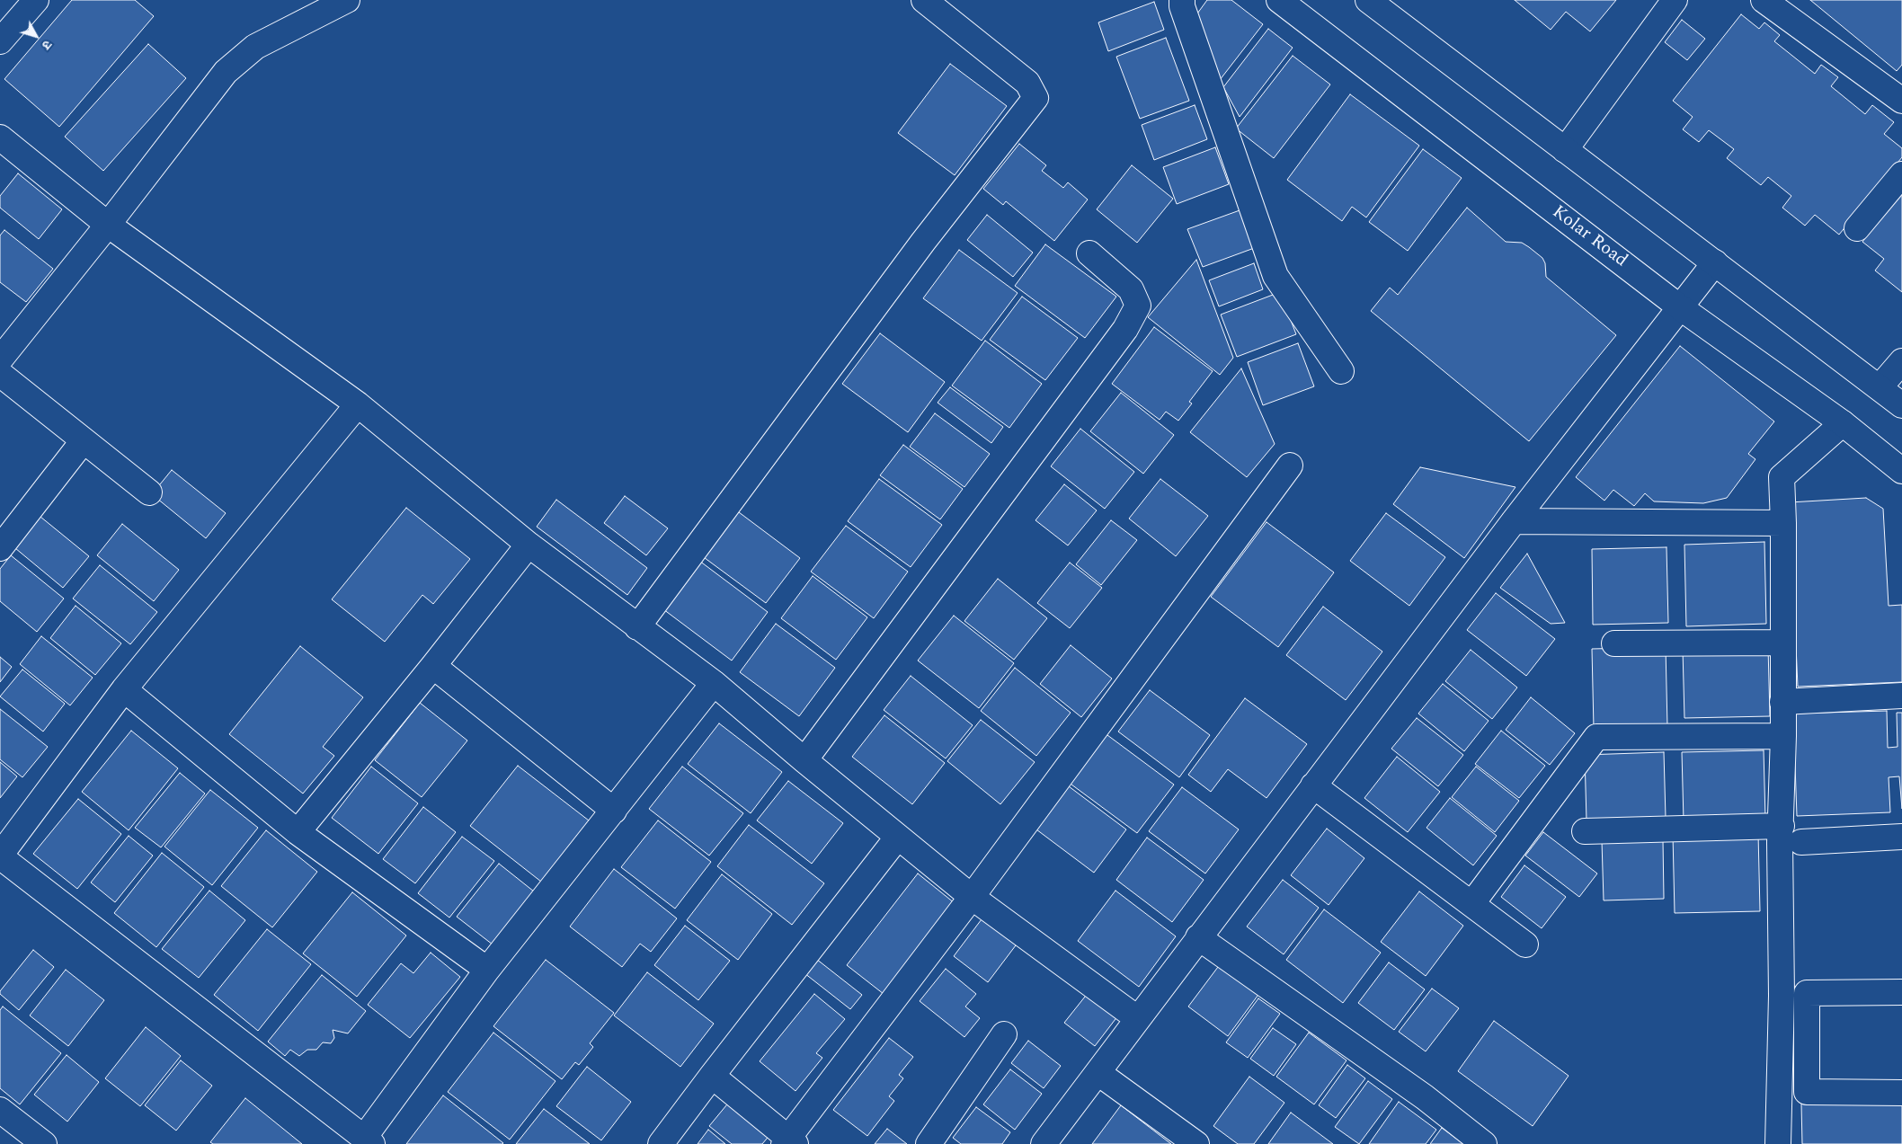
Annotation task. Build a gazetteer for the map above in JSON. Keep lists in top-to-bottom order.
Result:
{
  "streets": {
    "street": ["Kolar Road"]
  },
  "north": "bottom right"
}
